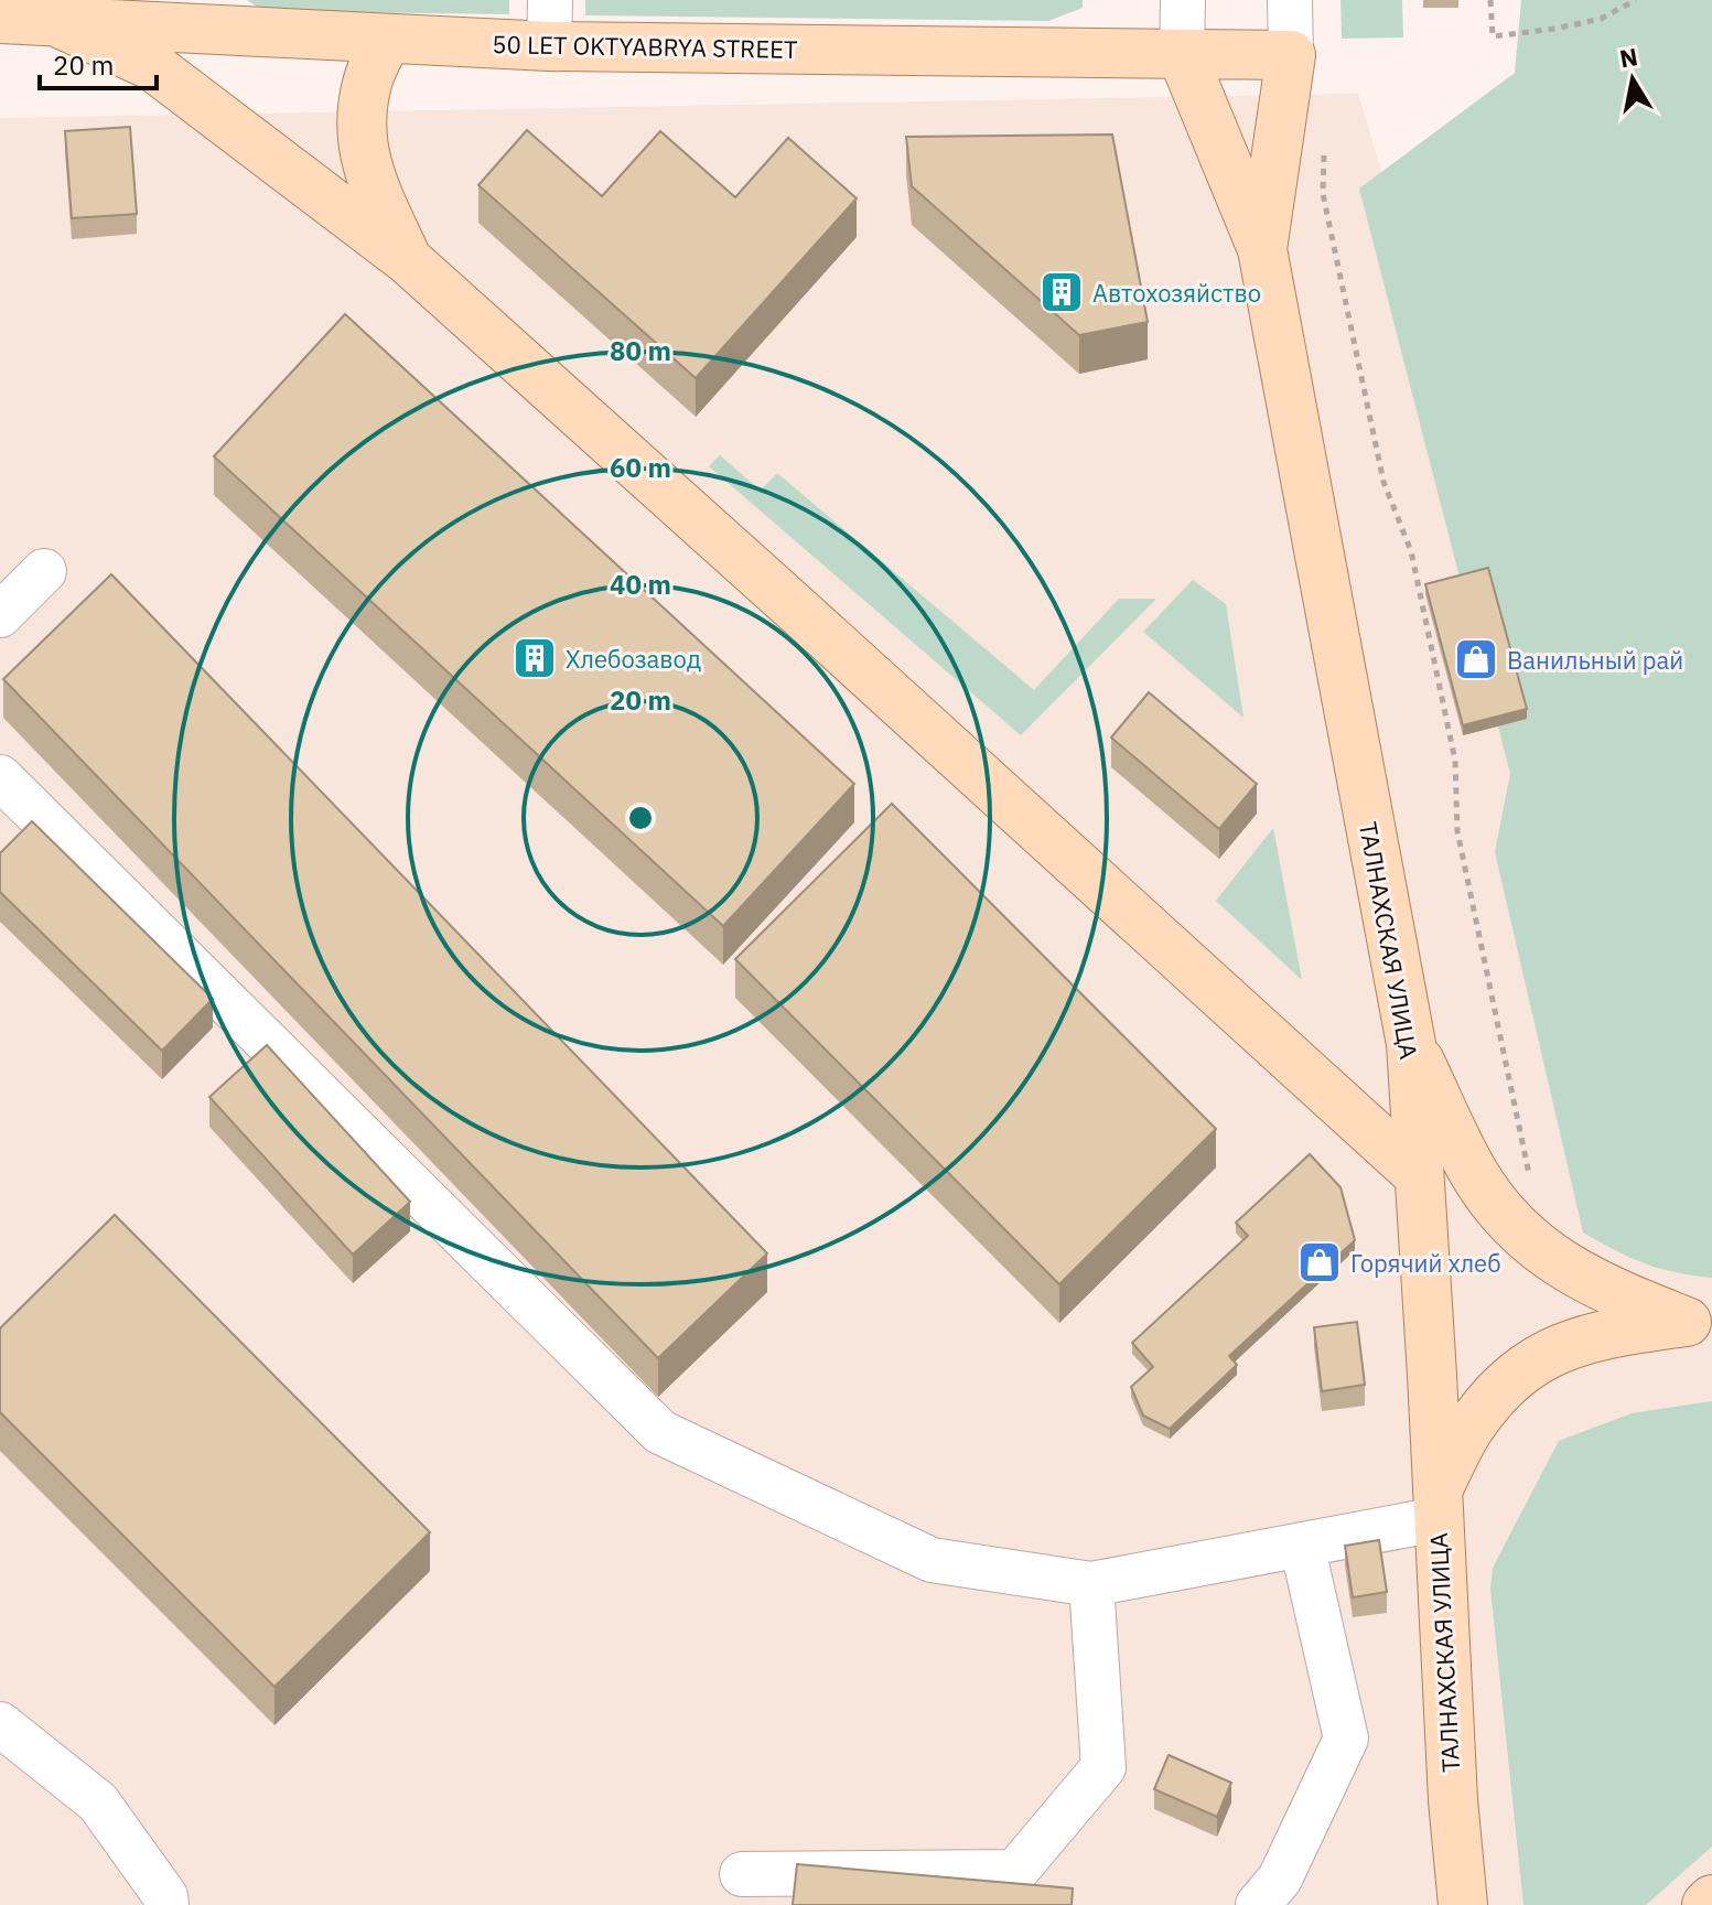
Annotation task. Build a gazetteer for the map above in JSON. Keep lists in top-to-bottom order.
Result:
{
  "streets": {
    "main road": ["50 LET OKTYABRYA STREET", "ТАЛНАХСКАЯ УЛИЦА"]
  },
  "crossings": [
    ["50 LET OKTYABRYA STREET", "ТАЛНАХСКАЯ УЛИЦА"]
  ],
  "places": {
    "building": ["Автохозяйство", "Хлебозавод"],
    "shop": ["Ванильный рай", "Горячий хлеб"]
  },
  "scale_bar": "20 m",
  "north": "top",
  "rings": [
    "80 m",
    "60 m",
    "40 m",
    "20 m"
  ]
}
